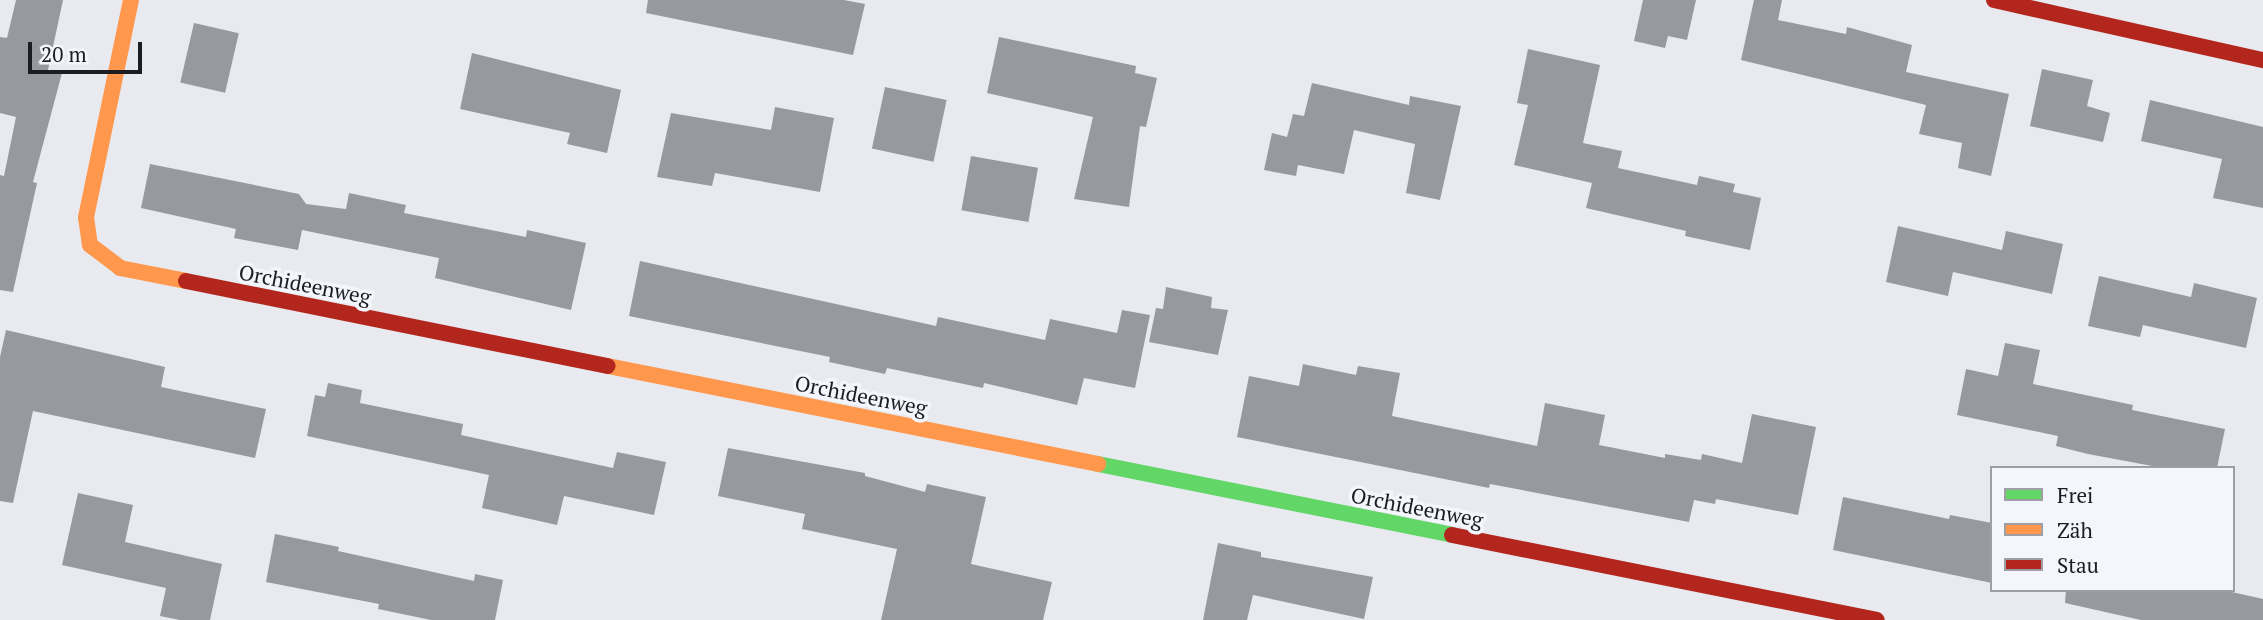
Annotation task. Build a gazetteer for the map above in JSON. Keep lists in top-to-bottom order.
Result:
{
  "streets": {
    "street": ["Orchideenweg"]
  },
  "legend": ["Frei", "Zäh", "Stau"],
  "scale_bar": "20 m"
}
